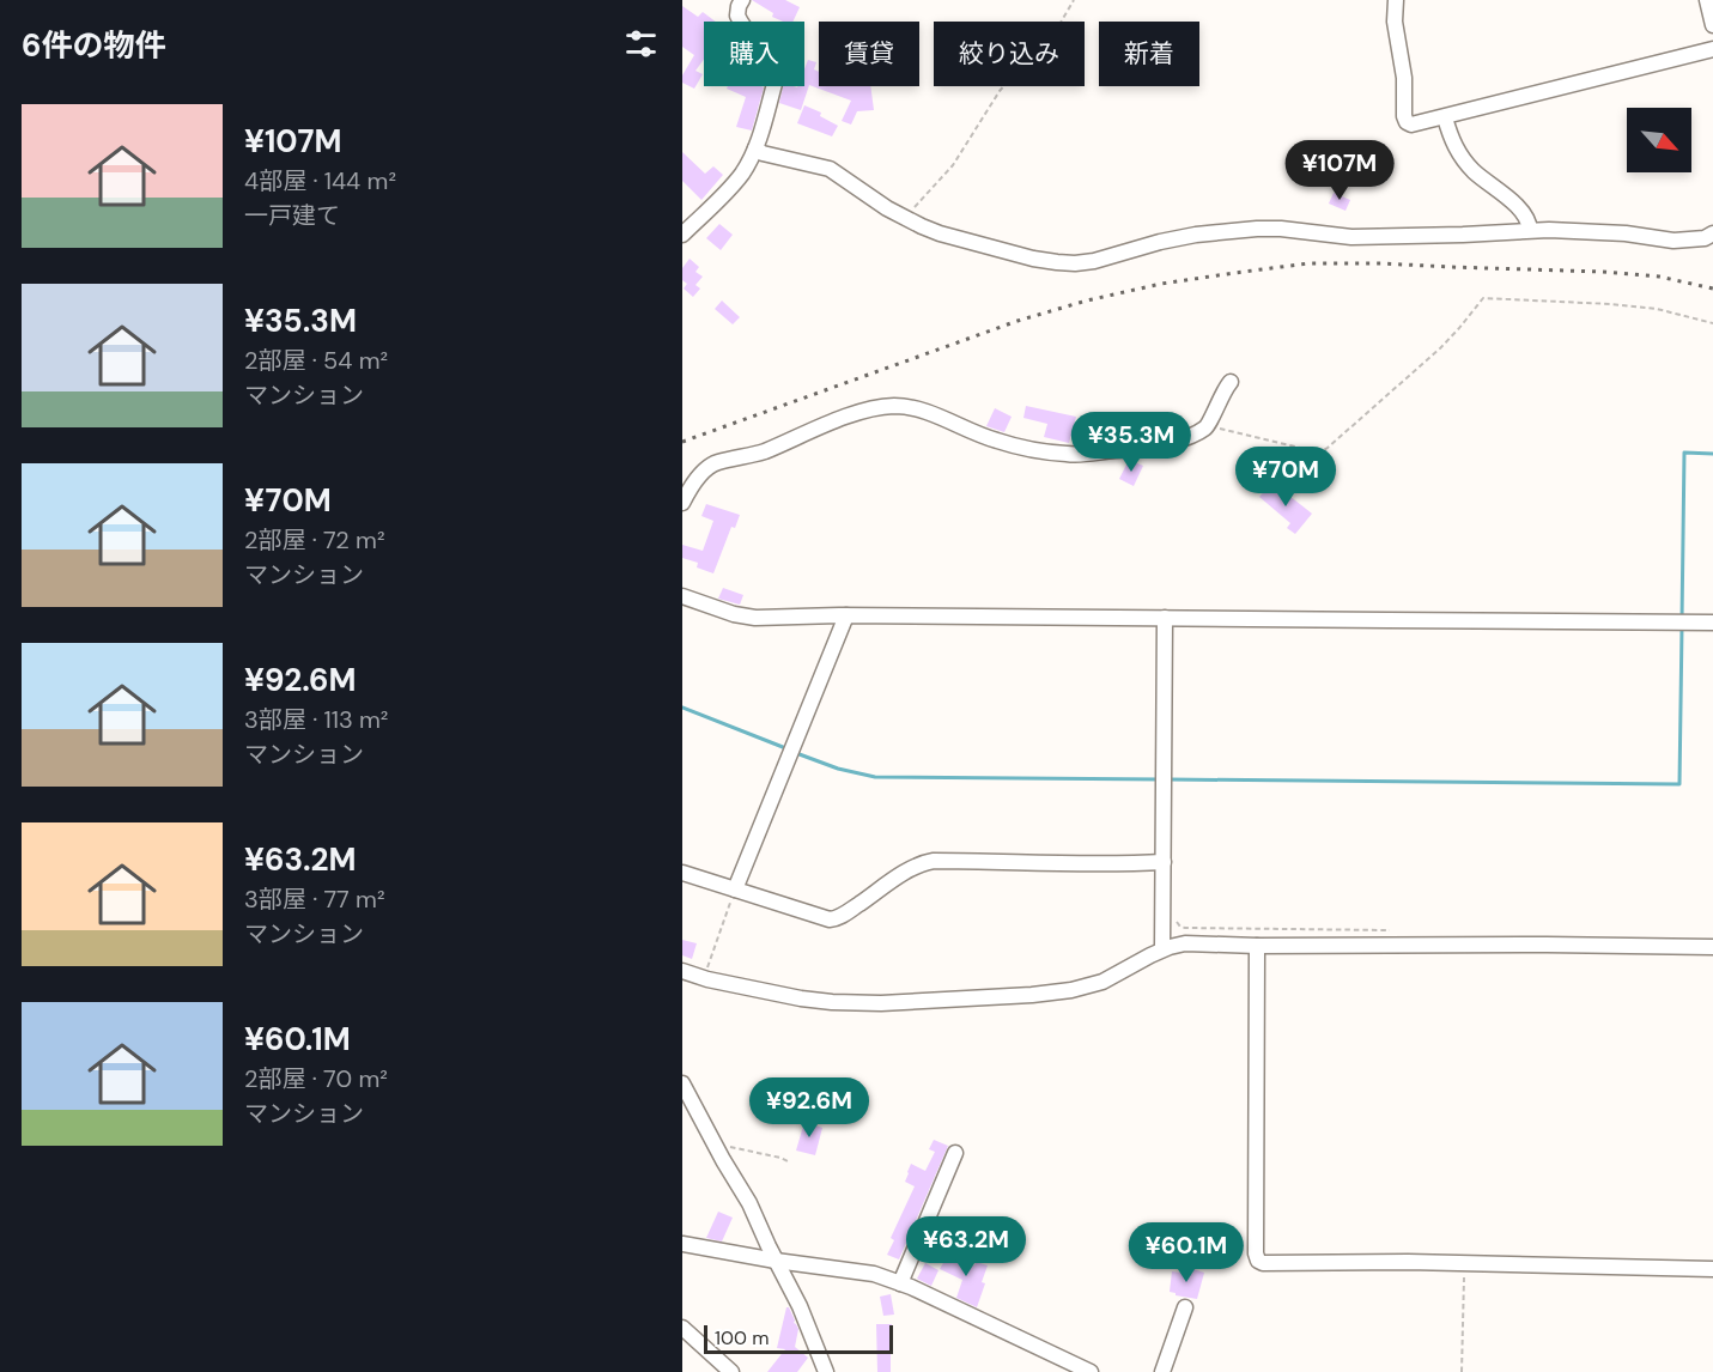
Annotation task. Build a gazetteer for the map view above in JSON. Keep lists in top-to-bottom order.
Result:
{
  "scale_bar": "100 m",
  "north": "bottom right",
  "page": {
    "heading": "6件の物件",
    "chip": [
      "購入",
      "賃貸",
      "絞り込み",
      "新着"
    ],
    "list": [
      {
        "name": "¥107M",
        "note": "4部屋 · 144 m² · 一戸建て"
      },
      {
        "name": "¥35.3M",
        "note": "2部屋 · 54 m² · マンション"
      },
      {
        "name": "¥70M",
        "note": "2部屋 · 72 m² · マンション"
      },
      {
        "name": "¥92.6M",
        "note": "3部屋 · 113 m² · マンション"
      },
      {
        "name": "¥63.2M",
        "note": "3部屋 · 77 m² · マンション"
      },
      {
        "name": "¥60.1M",
        "note": "2部屋 · 70 m² · マンション"
      }
    ],
    "price": [
      "¥107M",
      "¥35.3M",
      "¥70M",
      "¥92.6M",
      "¥63.2M",
      "¥60.1M"
    ],
    "scale": "100 m"
  }
}
